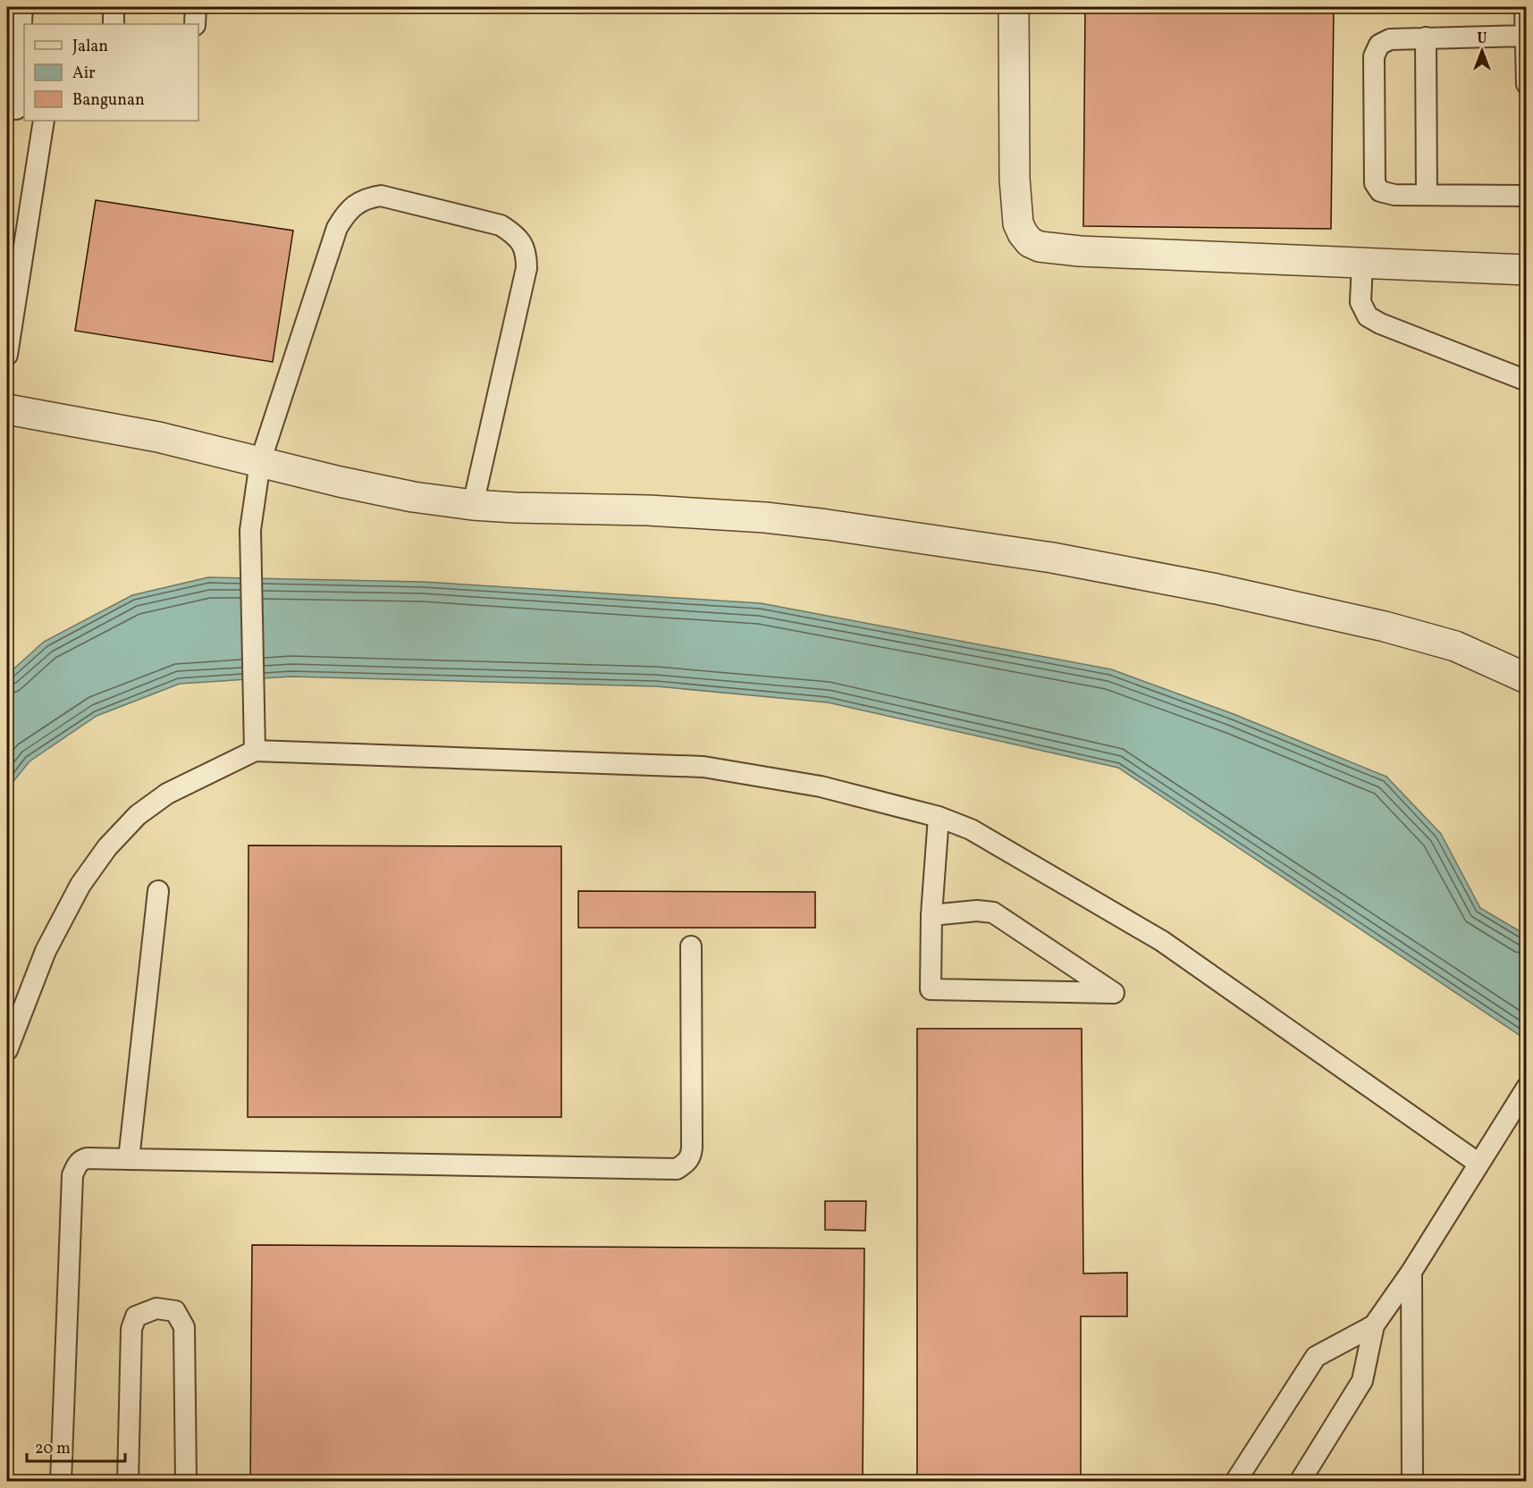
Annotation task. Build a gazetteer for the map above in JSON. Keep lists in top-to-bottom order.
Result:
{
  "legend": ["Jalan", "Air", "Bangunan"],
  "scale_bar": "20 m",
  "north": "top"
}
